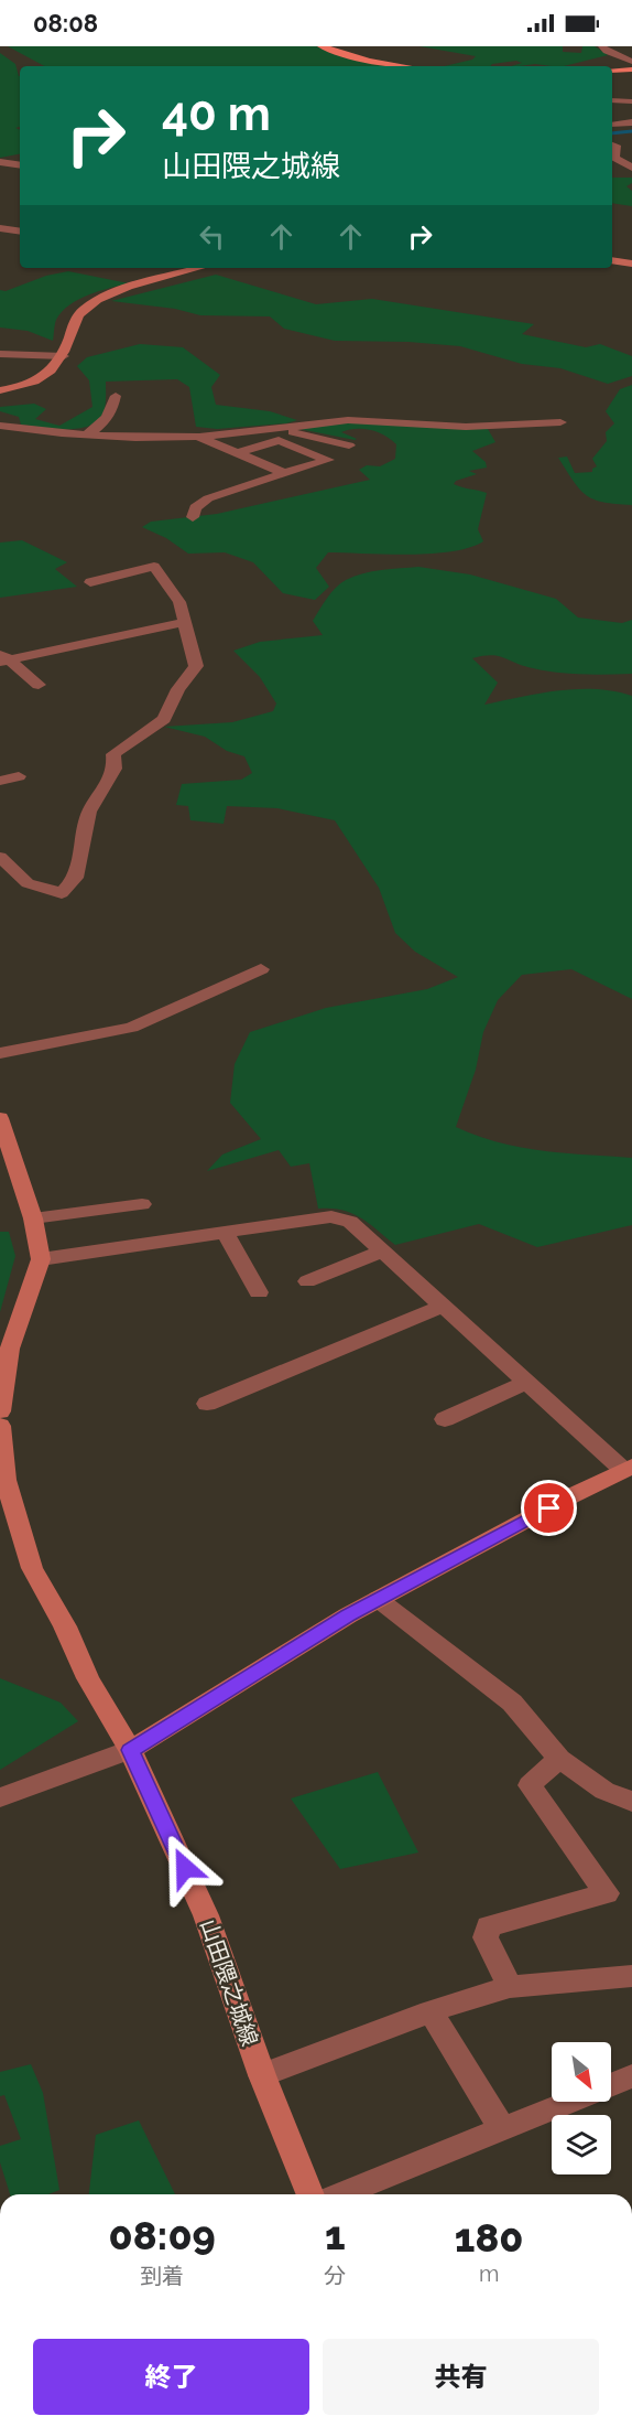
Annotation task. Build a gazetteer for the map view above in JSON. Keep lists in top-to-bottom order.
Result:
{
  "streets": {
    "street": ["山田隈之城線"]
  },
  "north": "bottom right",
  "page": {
    "status": "08:08",
    "turn": ["40 m", "山田隈之城線"],
    "eta": [
      "08:09",
      "到着",
      "1",
      "分",
      "180",
      "m"
    ],
    "buttons": ["終了", "共有"]
  }
}
